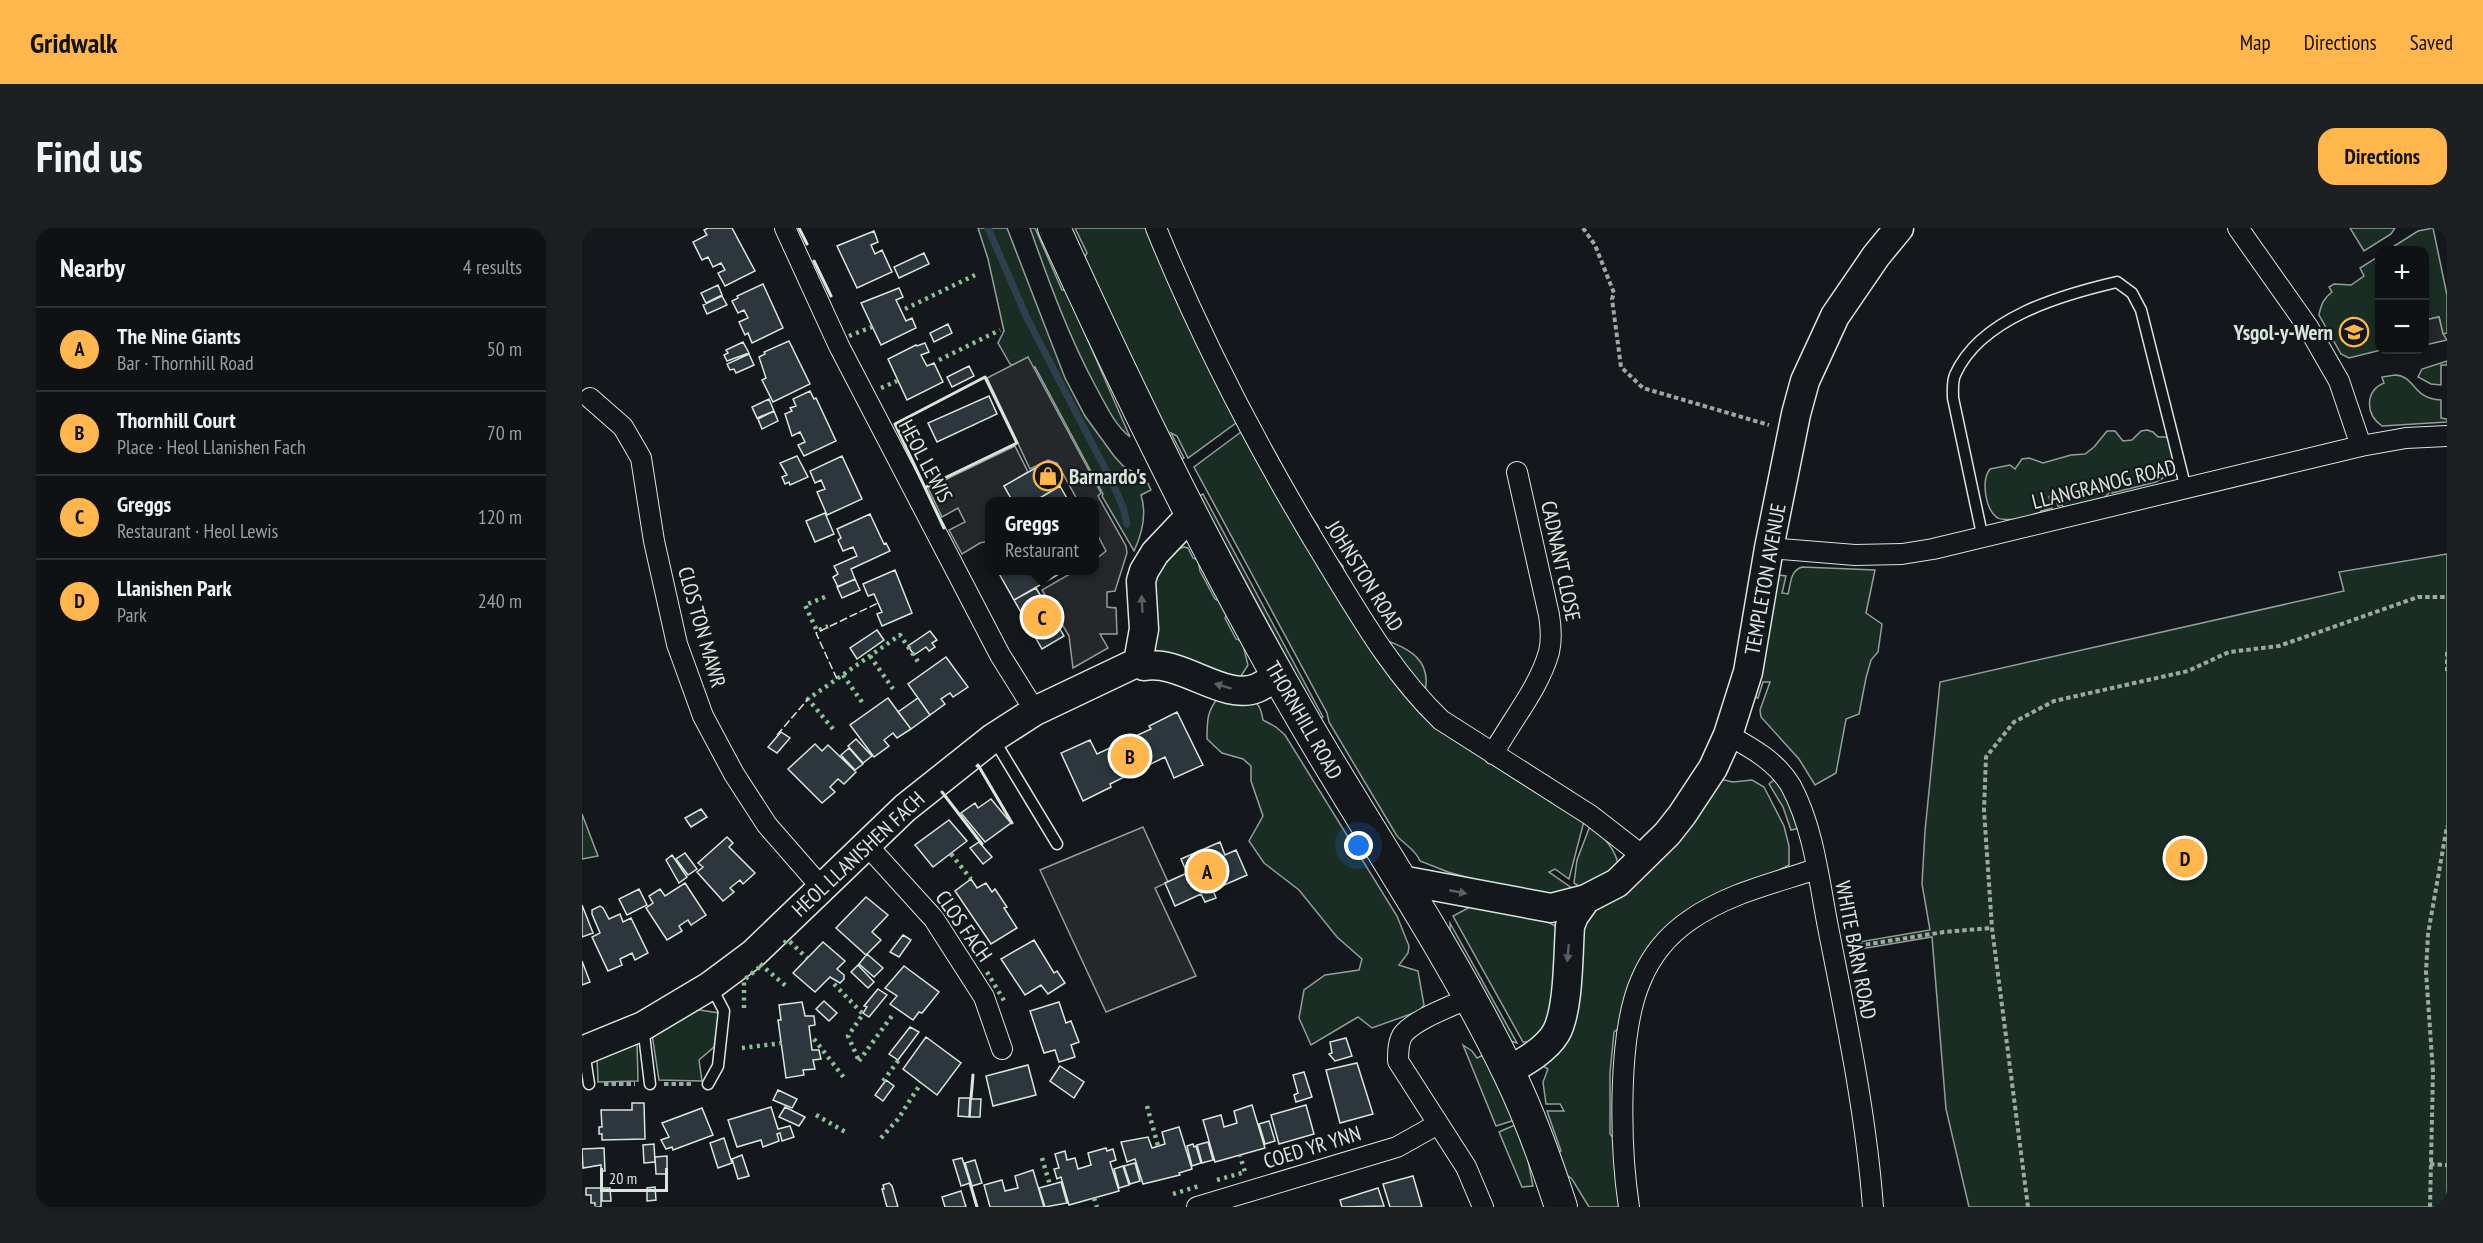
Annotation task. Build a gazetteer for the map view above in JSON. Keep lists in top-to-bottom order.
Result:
{
  "streets": {
    "main road": ["THORNHILL ROAD"],
    "street": [
      "HEOL LEWIS",
      "LLANGRANOG ROAD",
      "CADNANT CLOSE",
      "JOHNSTON ROAD",
      "TEMPLETON AVENUE",
      "CLOS TON MAWR",
      "HEOL LLANISHEN FACH",
      "CLOS FACH",
      "WHITE BARN ROAD",
      "COED YR YNN"
    ]
  },
  "crossings": [
    ["HEOL LEWIS", "HEOL LLANISHEN FACH"],
    ["LLANGRANOG ROAD", "TEMPLETON AVENUE"],
    ["CADNANT CLOSE", "JOHNSTON ROAD"],
    ["JOHNSTON ROAD", "TEMPLETON AVENUE"],
    ["TEMPLETON AVENUE", "THORNHILL ROAD"],
    ["TEMPLETON AVENUE", "WHITE BARN ROAD"],
    ["CLOS TON MAWR", "HEOL LLANISHEN FACH"],
    ["HEOL LLANISHEN FACH", "CLOS FACH"]
  ],
  "places": {
    "school or university": ["Ysgol-y-Wern"],
    "shop": ["Barnardo's"]
  },
  "scale_bar": "20 m",
  "page": {
    "header": "Gridwalk",
    "nav": ["Map", "Directions", "Saved"],
    "buttons": "Directions",
    "title": "Find us",
    "heading": ["Nearby", "4 results"],
    "map_buttons": ["+", "−"],
    "list": [
      {
        "mark": "A",
        "name": "The Nine Giants",
        "note": "Bar · Thornhill Road",
        "value": "50 m"
      },
      {
        "mark": "B",
        "name": "Thornhill Court",
        "note": "Place · Heol Llanishen Fach",
        "value": "70 m"
      },
      {
        "mark": "C",
        "name": "Greggs",
        "note": "Restaurant · Heol Lewis",
        "value": "120 m"
      },
      {
        "mark": "D",
        "name": "Llanishen Park",
        "note": "Park",
        "value": "240 m"
      }
    ],
    "popup": ["Greggs", "Restaurant"],
    "pins": [
      "C",
      "B",
      "D",
      "A"
    ],
    "scale": "20 m"
  }
}
